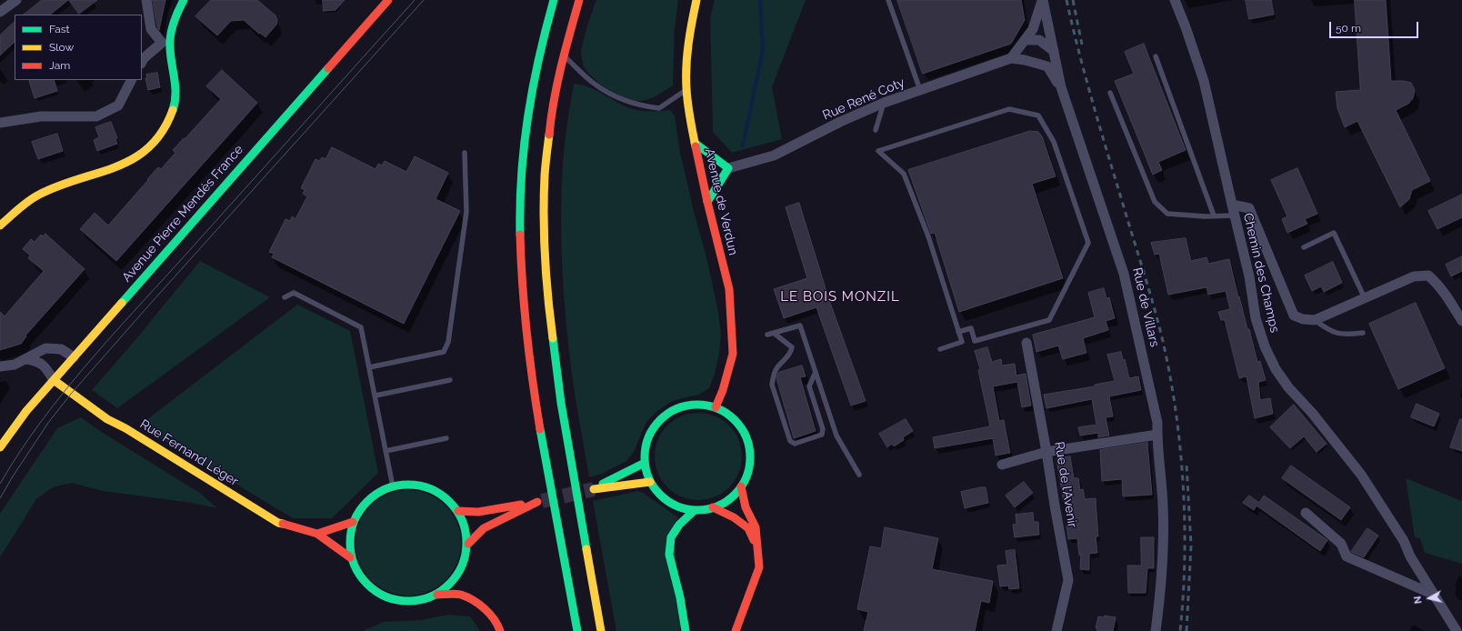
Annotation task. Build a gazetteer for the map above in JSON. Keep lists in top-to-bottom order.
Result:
{
  "streets": {
    "main road": ["Avenue de Verdun", "Avenue Pierre Mendès France", "Rue Fernand Léger"],
    "street": [
      "Rue René Coty",
      "Chemin des Champs",
      "Rue de Villars",
      "Rue de l'Avenir"
    ]
  },
  "crossings": [
    ["Rue René Coty", "Rue de Villars"],
    ["Avenue Pierre Mendès France", "Rue Fernand Léger"]
  ],
  "districts": ["LE BOIS MONZIL"],
  "legend": ["Fast", "Slow", "Jam"],
  "scale_bar": "50 m",
  "north": "left"
}
